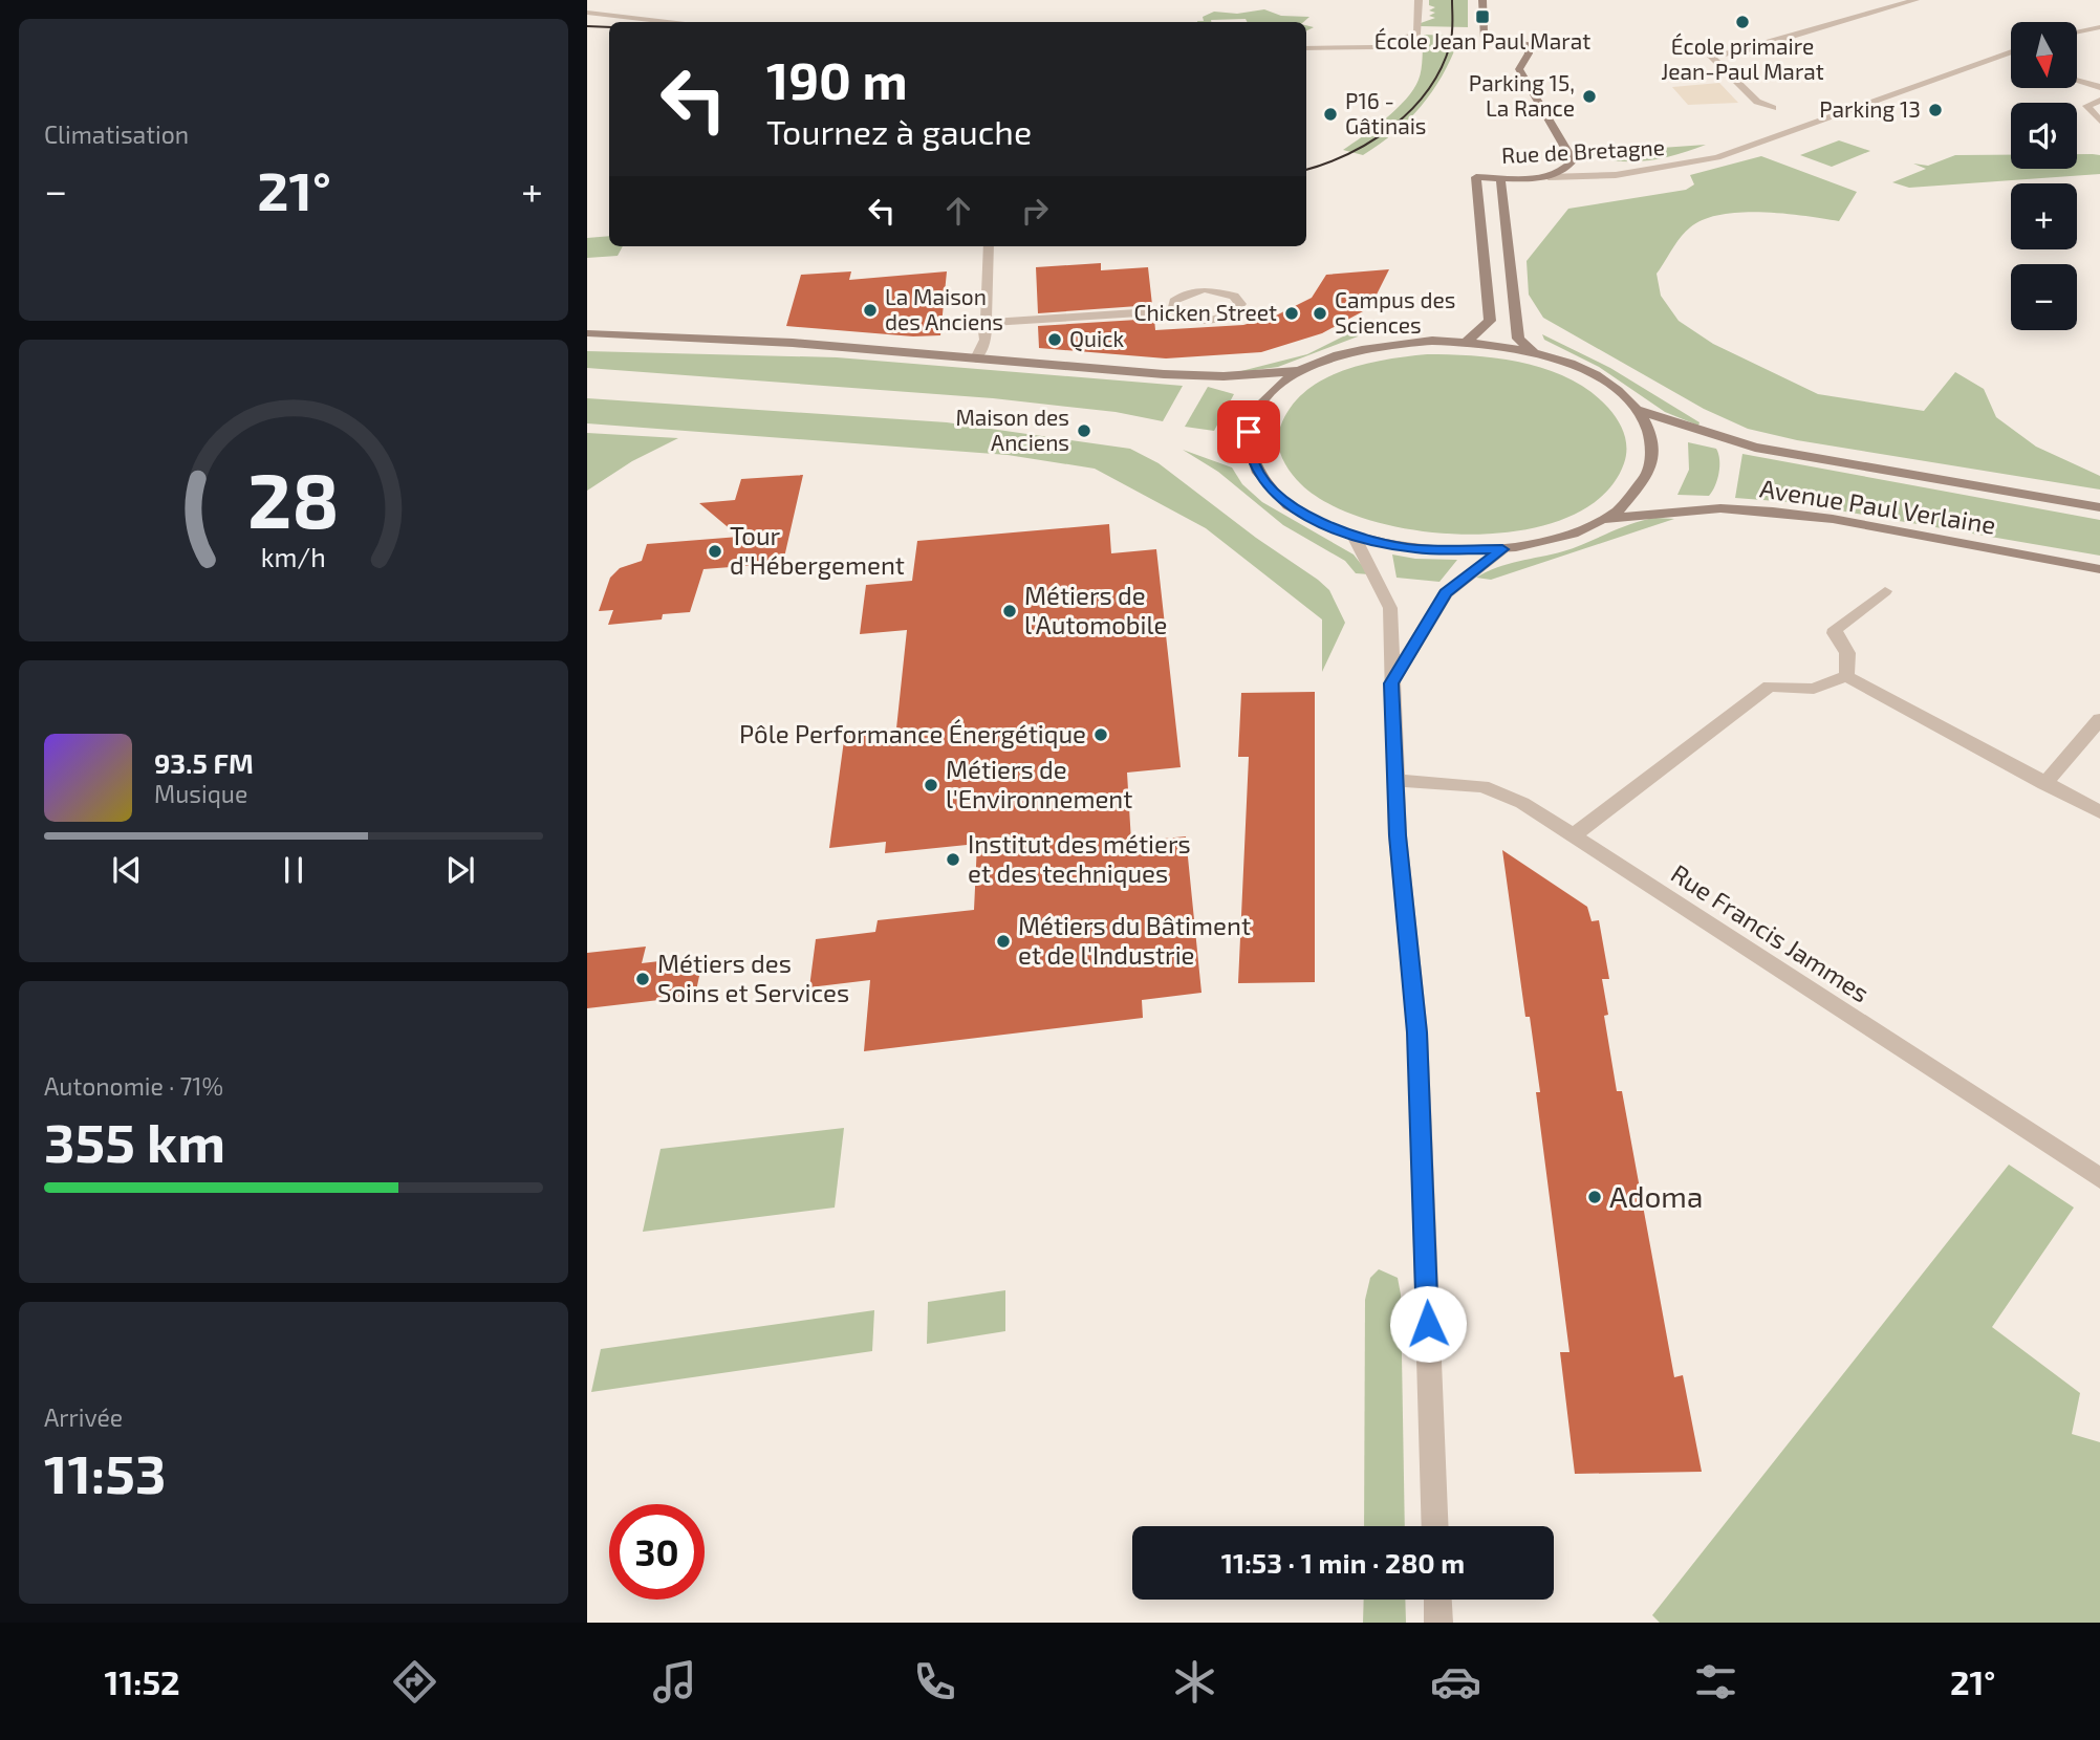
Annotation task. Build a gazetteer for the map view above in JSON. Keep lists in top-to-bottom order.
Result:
{
  "streets": {
    "main road": ["Rue de Bretagne", "Avenue Paul Verlaine"],
    "street": ["Rue Francis Jammes"]
  },
  "places": {
    "transit": ["École Jean Paul Marat"],
    "other": [
      "École primaire Jean-Paul Marat",
      "Parking 15, La Rance",
      "Parking 13",
      "P16 - Gâtinais",
      "La Maison des Anciens",
      "Chicken Street",
      "Campus des Sciences",
      "Quick",
      "Maison des Anciens",
      "Tour d'Hébergement",
      "Métiers de l'Automobile",
      "Pôle Performance Énergétique",
      "Métiers de l'Environnement",
      "Institut des métiers et des techniques",
      "Métiers du Bâtiment et de l'Industrie",
      "Métiers des Soins et Services",
      "Adoma"
    ]
  },
  "north": "bottom",
  "page": {
    "tile": [
      "Climatisation",
      ["Autonomie · 71%", "355 km"],
      ["Arrivée", "11:53"]
    ],
    "map_buttons": ["+", "−"],
    "turn": ["190 m", "Tournez à gauche"],
    "heat": ["−", "21°", "+"],
    "song": ["93.5 FM", "Musique"],
    "limit": "30",
    "trip": "11:53 · 1 min · 280 m",
    "tabs": ["11:52", "21°"],
    "gauge": ["28", "km/h"]
  }
}
